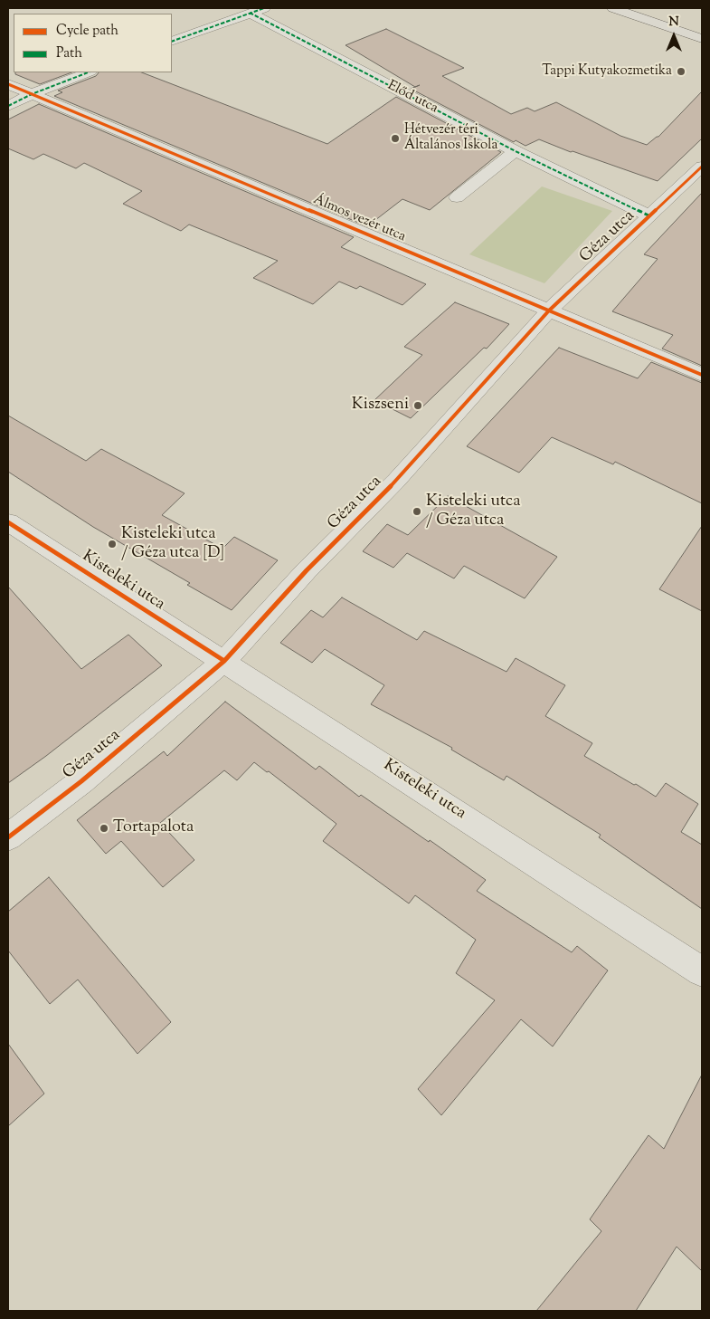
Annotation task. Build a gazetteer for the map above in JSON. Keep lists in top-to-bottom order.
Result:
{
  "streets": {
    "street": [
      "Előd utca",
      "Álmos vezér utca",
      "Géza utca",
      "Kisteleki utca"
    ]
  },
  "crossings": [
    ["Előd utca", "Géza utca"],
    ["Álmos vezér utca", "Géza utca"],
    ["Géza utca", "Kisteleki utca"]
  ],
  "places": [
    "Tappi Kutyakozmetika",
    "Hétvezér téri Általános Iskola",
    "Kiszseni",
    "Kisteleki utca / Géza utca",
    "Kisteleki utca / Géza utca [D]",
    "Tortapalota"
  ],
  "legend": ["Cycle path", "Path"],
  "north": "top"
}
